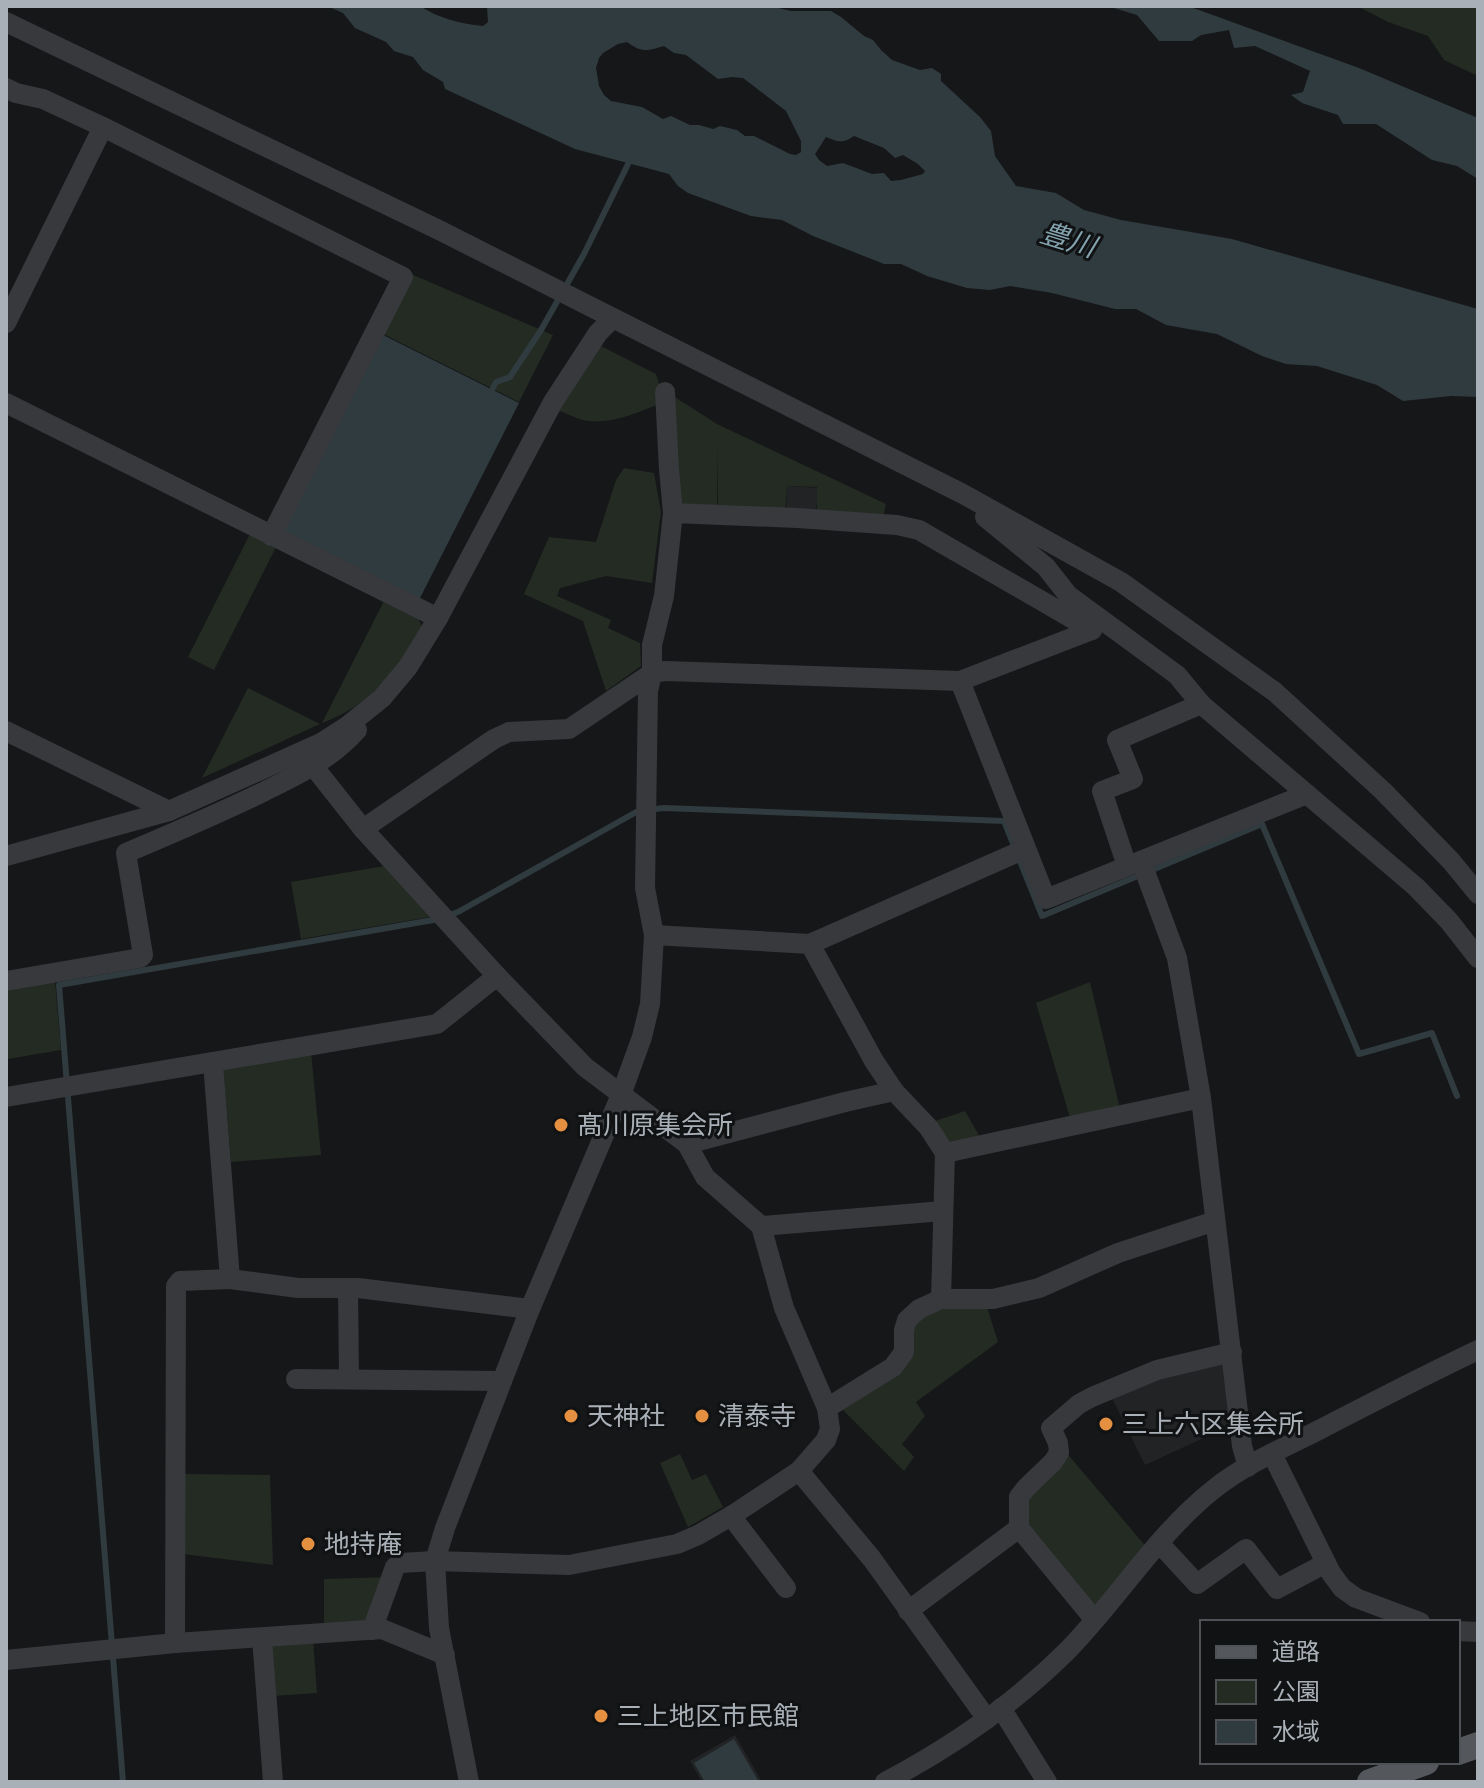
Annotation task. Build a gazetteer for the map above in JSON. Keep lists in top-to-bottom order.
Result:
{
  "water": ["豊川"],
  "places": [
    "髙川原集会所",
    "天神社",
    "清泰寺",
    "三上六区集会所",
    "地持庵",
    "三上地区市民館"
  ],
  "legend": ["道路", "公園", "水域"]
}
